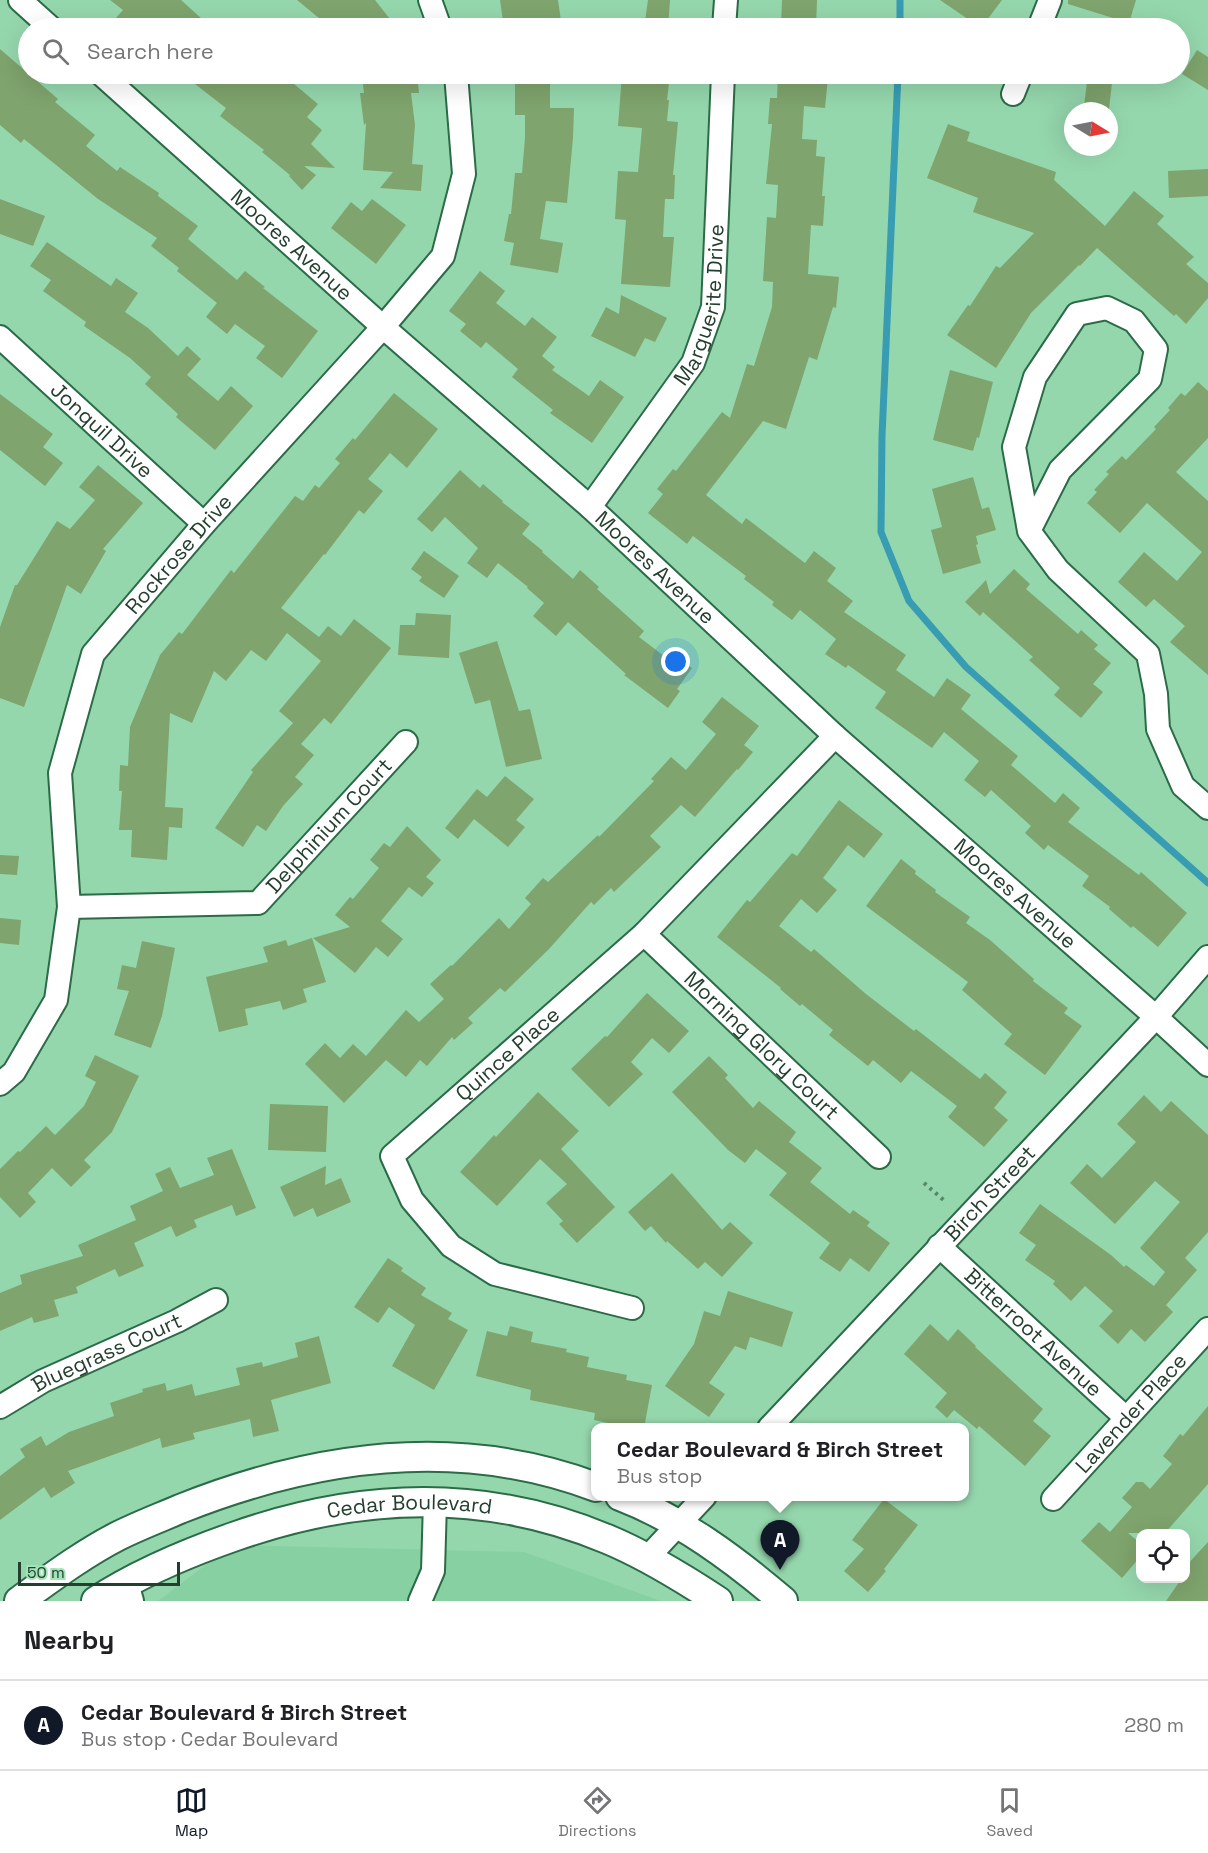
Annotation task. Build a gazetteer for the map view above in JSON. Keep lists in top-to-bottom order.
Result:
{
  "streets": {
    "main road": ["Cedar Boulevard"],
    "street": [
      "Moores Avenue",
      "Marguerite Drive",
      "Jonquil Drive",
      "Rockrose Drive",
      "Delphinium Court",
      "Morning Glory Court",
      "Quince Place",
      "Birch Street",
      "Bitterroot Avenue",
      "Bluegrass Court",
      "Lavender Place"
    ]
  },
  "crossings": [
    ["Moores Avenue", "Marguerite Drive"],
    ["Moores Avenue", "Rockrose Drive"],
    ["Moores Avenue", "Quince Place"],
    ["Moores Avenue", "Birch Street"],
    ["Jonquil Drive", "Rockrose Drive"],
    ["Rockrose Drive", "Delphinium Court"],
    ["Morning Glory Court", "Quince Place"],
    ["Birch Street", "Bitterroot Avenue"],
    ["Bitterroot Avenue", "Lavender Place"]
  ],
  "scale_bar": "50 m",
  "north": "right",
  "page": {
    "search": "Search here",
    "popup": ["Cedar Boulevard & Birch Street", "Bus stop"],
    "pins": "A",
    "scale": "50 m",
    "heading": "Nearby",
    "list": [
      {
        "mark": "A",
        "name": "Cedar Boulevard & Birch Street",
        "note": "Bus stop · Cedar Boulevard",
        "value": "280 m"
      }
    ],
    "nav": ["Map", "Directions", "Saved"]
  }
}
